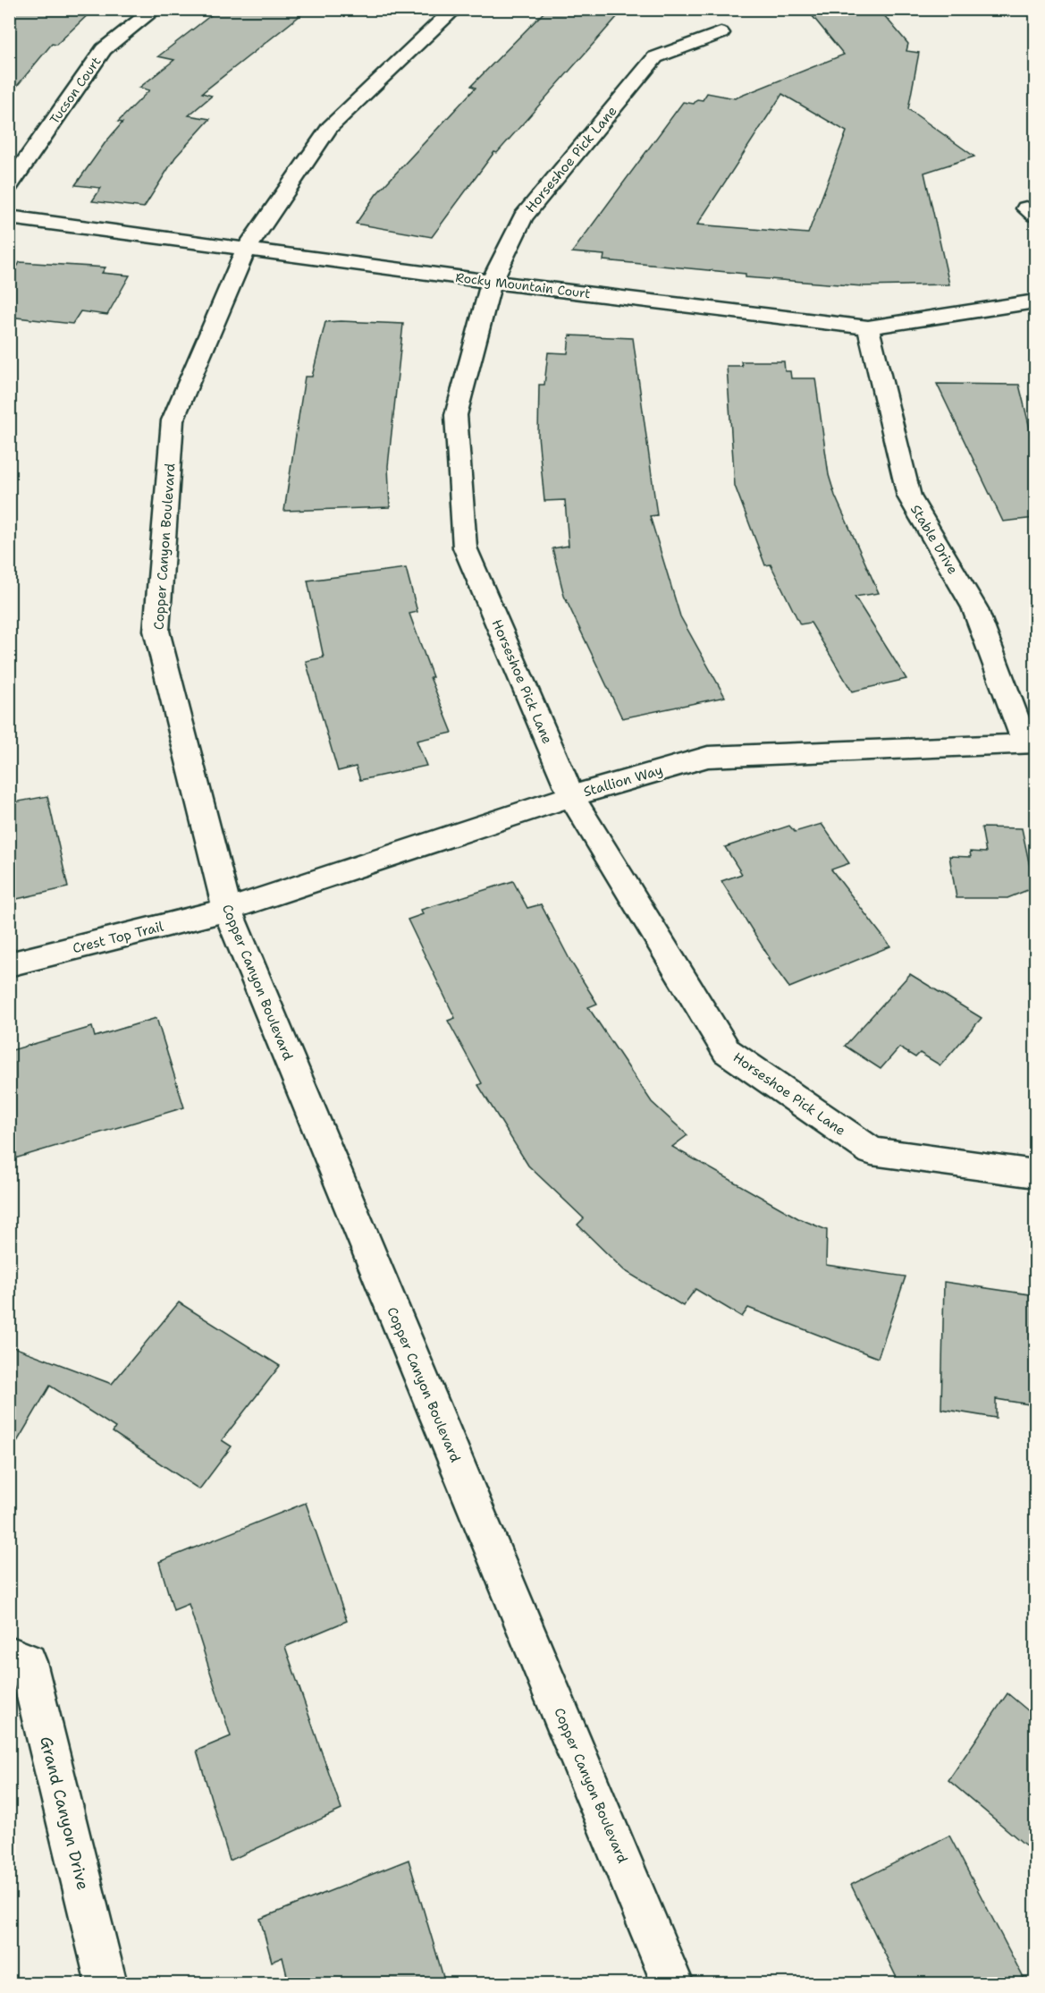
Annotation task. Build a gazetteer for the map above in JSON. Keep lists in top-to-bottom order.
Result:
{
  "streets": {
    "street": [
      "Tucson Court",
      "Horseshoe Pick Lane",
      "Rocky Mountain Court",
      "Stable Drive",
      "Copper Canyon Boulevard",
      "Stallion Way",
      "Crest Top Trail",
      "Grand Canyon Drive"
    ]
  },
  "crossings": [
    ["Horseshoe Pick Lane", "Rocky Mountain Court"],
    ["Horseshoe Pick Lane", "Stallion Way"],
    ["Rocky Mountain Court", "Stable Drive"],
    ["Rocky Mountain Court", "Copper Canyon Boulevard"],
    ["Stable Drive", "Stallion Way"],
    ["Copper Canyon Boulevard", "Stallion Way"],
    ["Copper Canyon Boulevard", "Crest Top Trail"],
    ["Stallion Way", "Crest Top Trail"]
  ]
}
